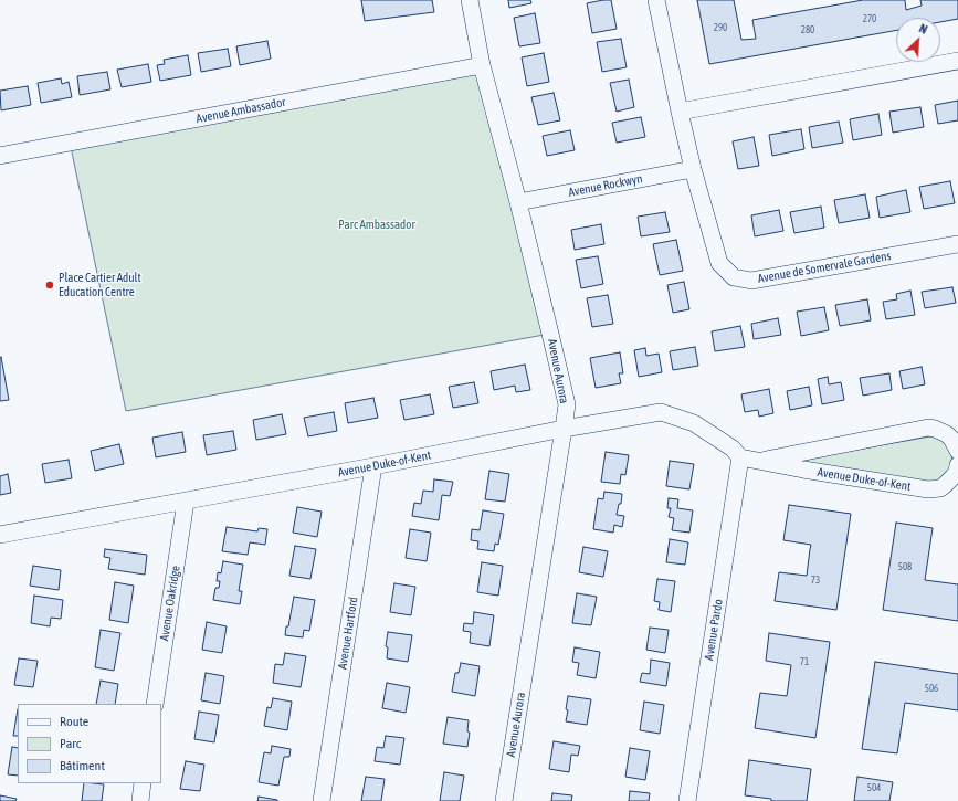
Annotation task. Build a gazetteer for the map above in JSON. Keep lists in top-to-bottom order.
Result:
{
  "streets": {
    "street": [
      "Avenue Ambassador",
      "Avenue Rockwyn",
      "Avenue de Somervale Gardens",
      "Avenue Aurora",
      "Avenue Duke-of-Kent",
      "Avenue Oakridge",
      "Avenue Pardo",
      "Avenue Hartford"
    ]
  },
  "crossings": [
    ["Avenue Ambassador", "Avenue Aurora"],
    ["Avenue Rockwyn", "Avenue de Somervale Gardens"],
    ["Avenue Rockwyn", "Avenue Aurora"],
    ["Avenue Aurora", "Avenue Duke-of-Kent"],
    ["Avenue Duke-of-Kent", "Avenue Oakridge"],
    ["Avenue Duke-of-Kent", "Avenue Pardo"],
    ["Avenue Duke-of-Kent", "Avenue Hartford"]
  ],
  "parks": ["Parc Ambassador"],
  "places": ["Place Cartier Adult Education Centre"],
  "house_numbers": [
    "270",
    "290",
    "280",
    "508",
    "73",
    "71",
    "506",
    "504"
  ],
  "legend": ["Route", "Parc", "Bâtiment"],
  "north": "top right"
}
